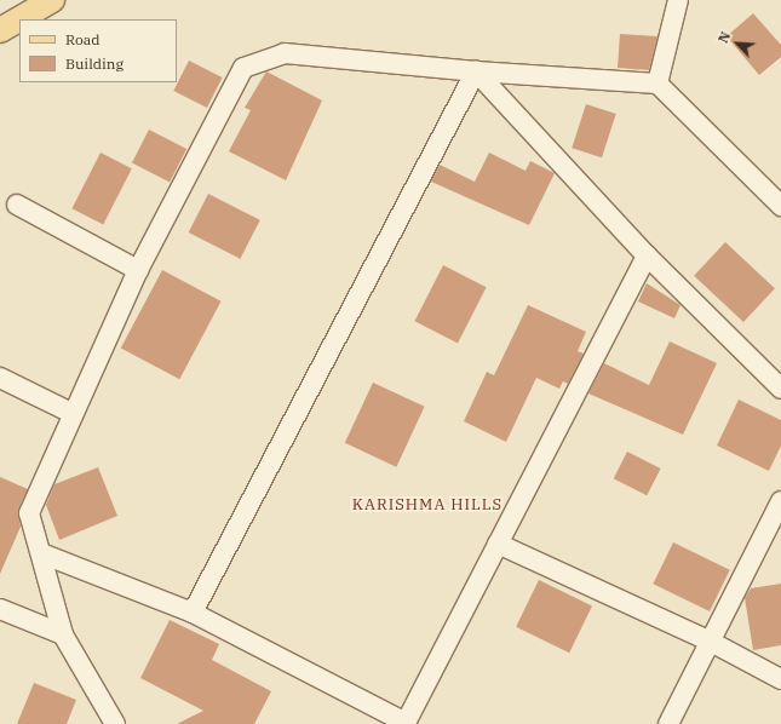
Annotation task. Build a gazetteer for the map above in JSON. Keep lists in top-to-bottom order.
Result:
{
  "districts": ["KARISHMA HILLS"],
  "legend": ["Road", "Building"],
  "north": "top left"
}
